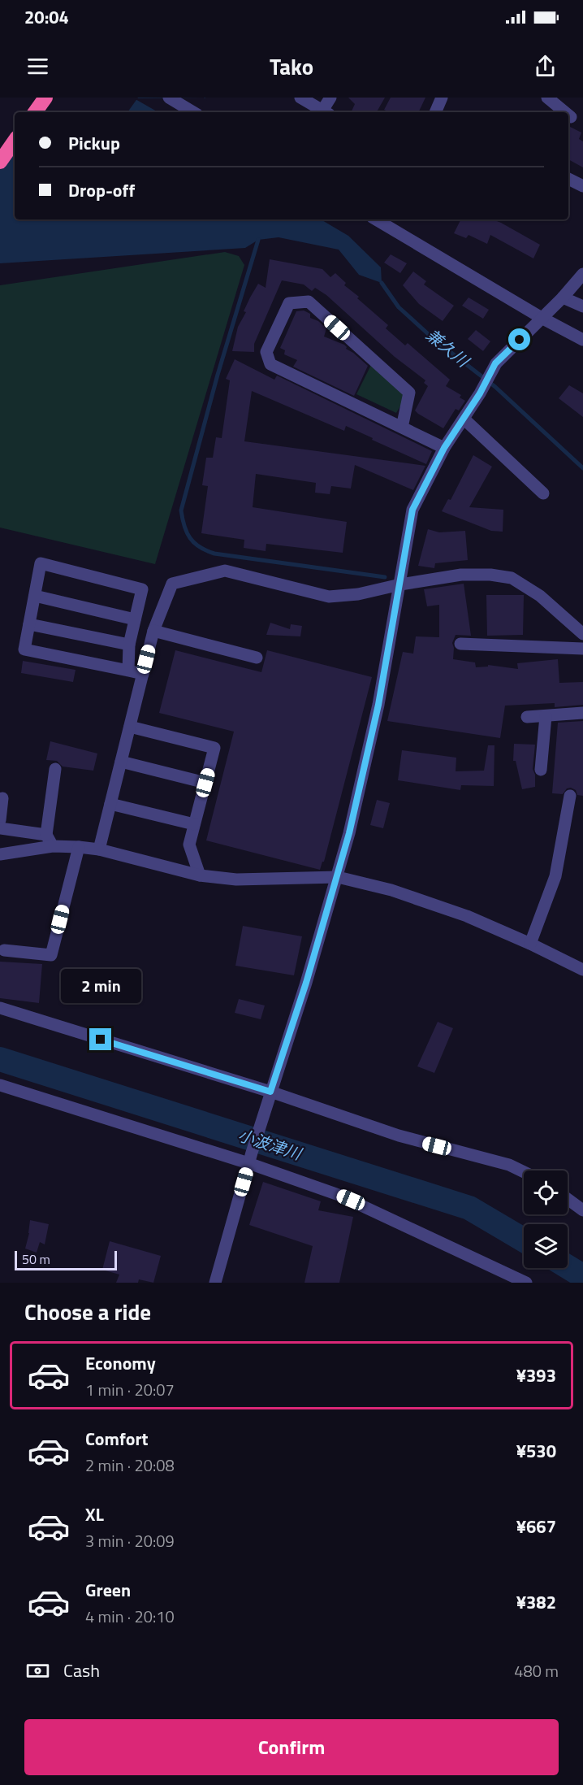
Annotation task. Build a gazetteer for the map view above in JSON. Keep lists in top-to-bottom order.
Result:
{
  "water": ["兼久川", "小波津川"],
  "scale_bar": "50 m",
  "page": {
    "status": "20:04",
    "header": "Tako",
    "banner": ["Pickup", "Drop-off"],
    "bubble": "2 min",
    "scale": "50 m",
    "heading": "Choose a ride",
    "list": [
      {
        "name": "Economy",
        "note": "1 min · 20:07",
        "value": "¥393"
      },
      {
        "name": "Comfort",
        "note": "2 min · 20:08",
        "value": "¥530"
      },
      {
        "name": "XL",
        "note": "3 min · 20:09",
        "value": "¥667"
      },
      {
        "name": "Green",
        "note": "4 min · 20:10",
        "value": "¥382"
      }
    ],
    "pay": ["Cash", "480 m"],
    "buttons": "Confirm"
  }
}
